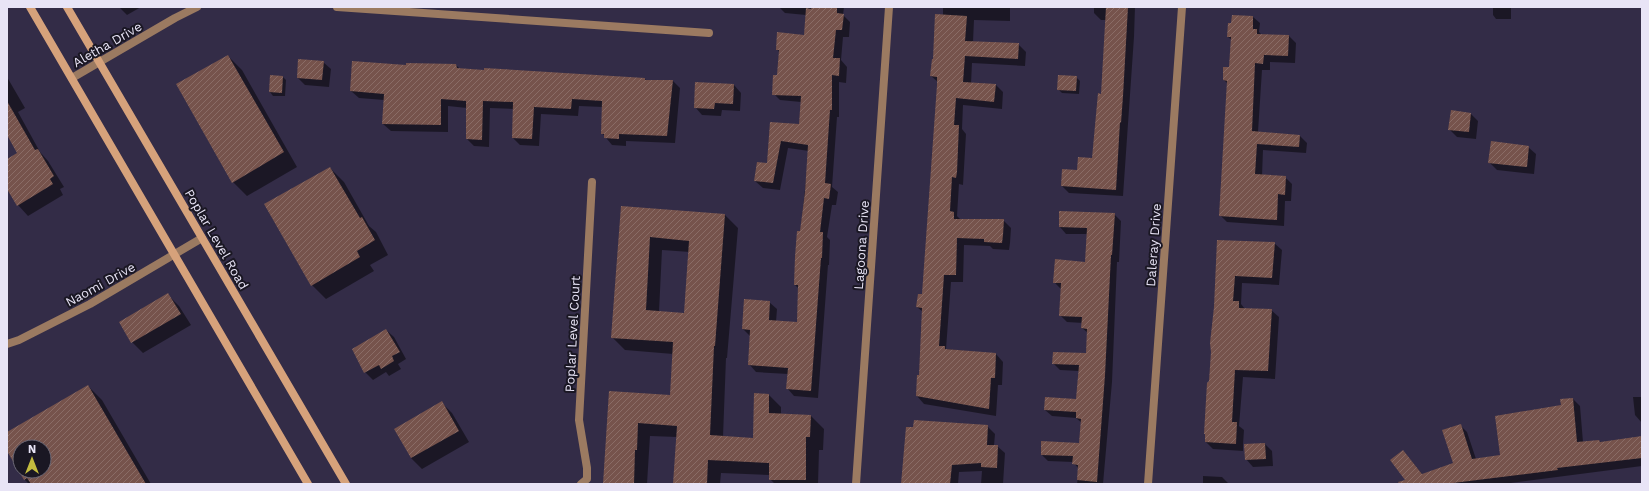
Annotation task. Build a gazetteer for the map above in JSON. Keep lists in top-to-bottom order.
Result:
{
  "streets": {
    "main road": ["Poplar Level Road"],
    "street": [
      "Aletha Drive",
      "Lagoona Drive",
      "Daleray Drive",
      "Naomi Drive",
      "Poplar Level Court"
    ]
  },
  "crossings": [
    ["Aletha Drive", "Poplar Level Road"],
    ["Poplar Level Road", "Naomi Drive"]
  ],
  "north": "top"
}
